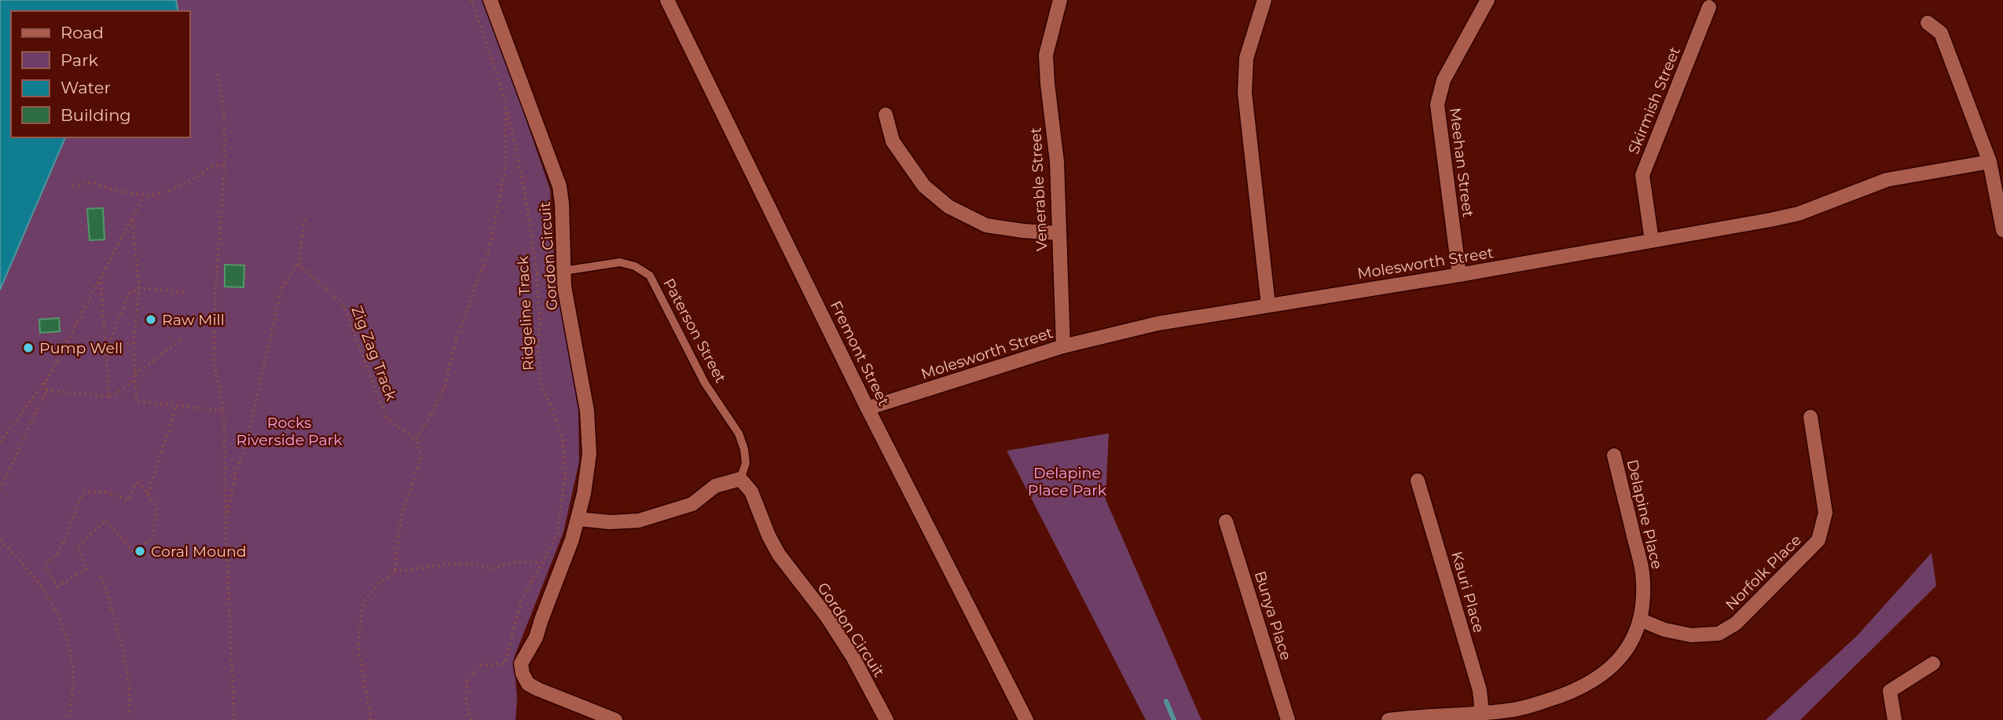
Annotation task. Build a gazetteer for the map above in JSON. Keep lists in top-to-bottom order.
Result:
{
  "streets": {
    "street": [
      "Skirmish Street",
      "Meehan Street",
      "Venerable Street",
      "Gordon Circuit",
      "Molesworth Street",
      "Fremont Street",
      "Delapine Place",
      "Norfolk Place",
      "Kauri Place",
      "Bunya Place"
    ],
    "lane": ["Paterson Street"],
    "path": ["Ridgeline Track", "Zig Zag Track"]
  },
  "crossings": [
    ["Skirmish Street", "Molesworth Street"],
    ["Meehan Street", "Molesworth Street"],
    ["Venerable Street", "Molesworth Street"],
    ["Gordon Circuit", "Paterson Street"],
    ["Molesworth Street", "Fremont Street"],
    ["Delapine Place", "Norfolk Place"],
    ["Delapine Place", "Kauri Place"]
  ],
  "parks": ["Rocks Riverside Park", "Delapine Place Park"],
  "places": ["Raw Mill", "Pump Well", "Coral Mound"],
  "legend": [
    "Road",
    "Park",
    "Water",
    "Building"
  ]
}
